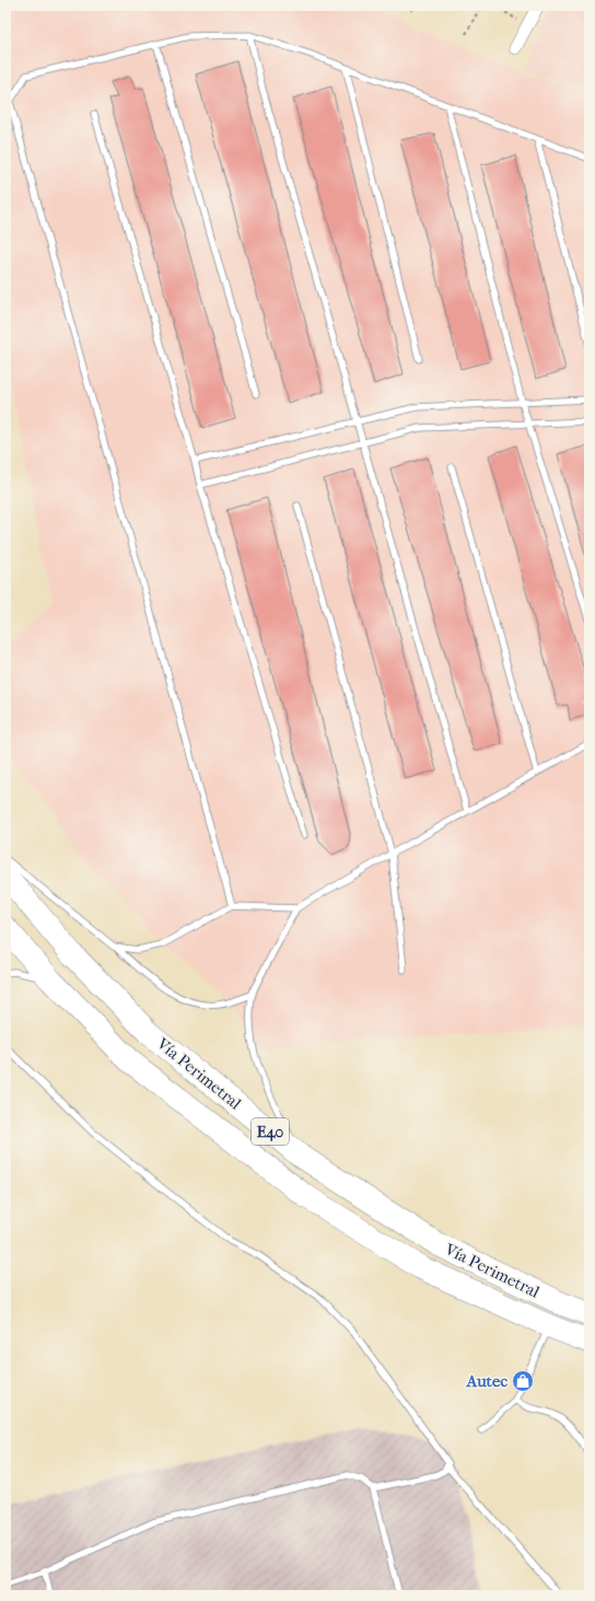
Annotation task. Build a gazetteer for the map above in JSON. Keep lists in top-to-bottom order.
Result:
{
  "streets": {
    "highway": ["Vía Perimetral", "E40"]
  },
  "places": {
    "shop": ["Autec"]
  }
}
